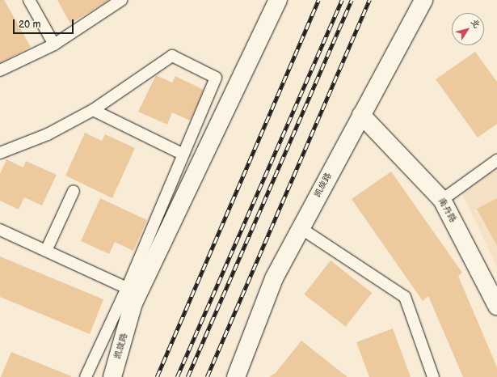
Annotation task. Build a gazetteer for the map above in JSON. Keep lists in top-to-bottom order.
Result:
{
  "streets": {
    "street": ["凯旋路", "南丹路"]
  },
  "crossings": [
    ["凯旋路", "南丹路"]
  ],
  "scale_bar": "20 m",
  "north": "top right"
}
